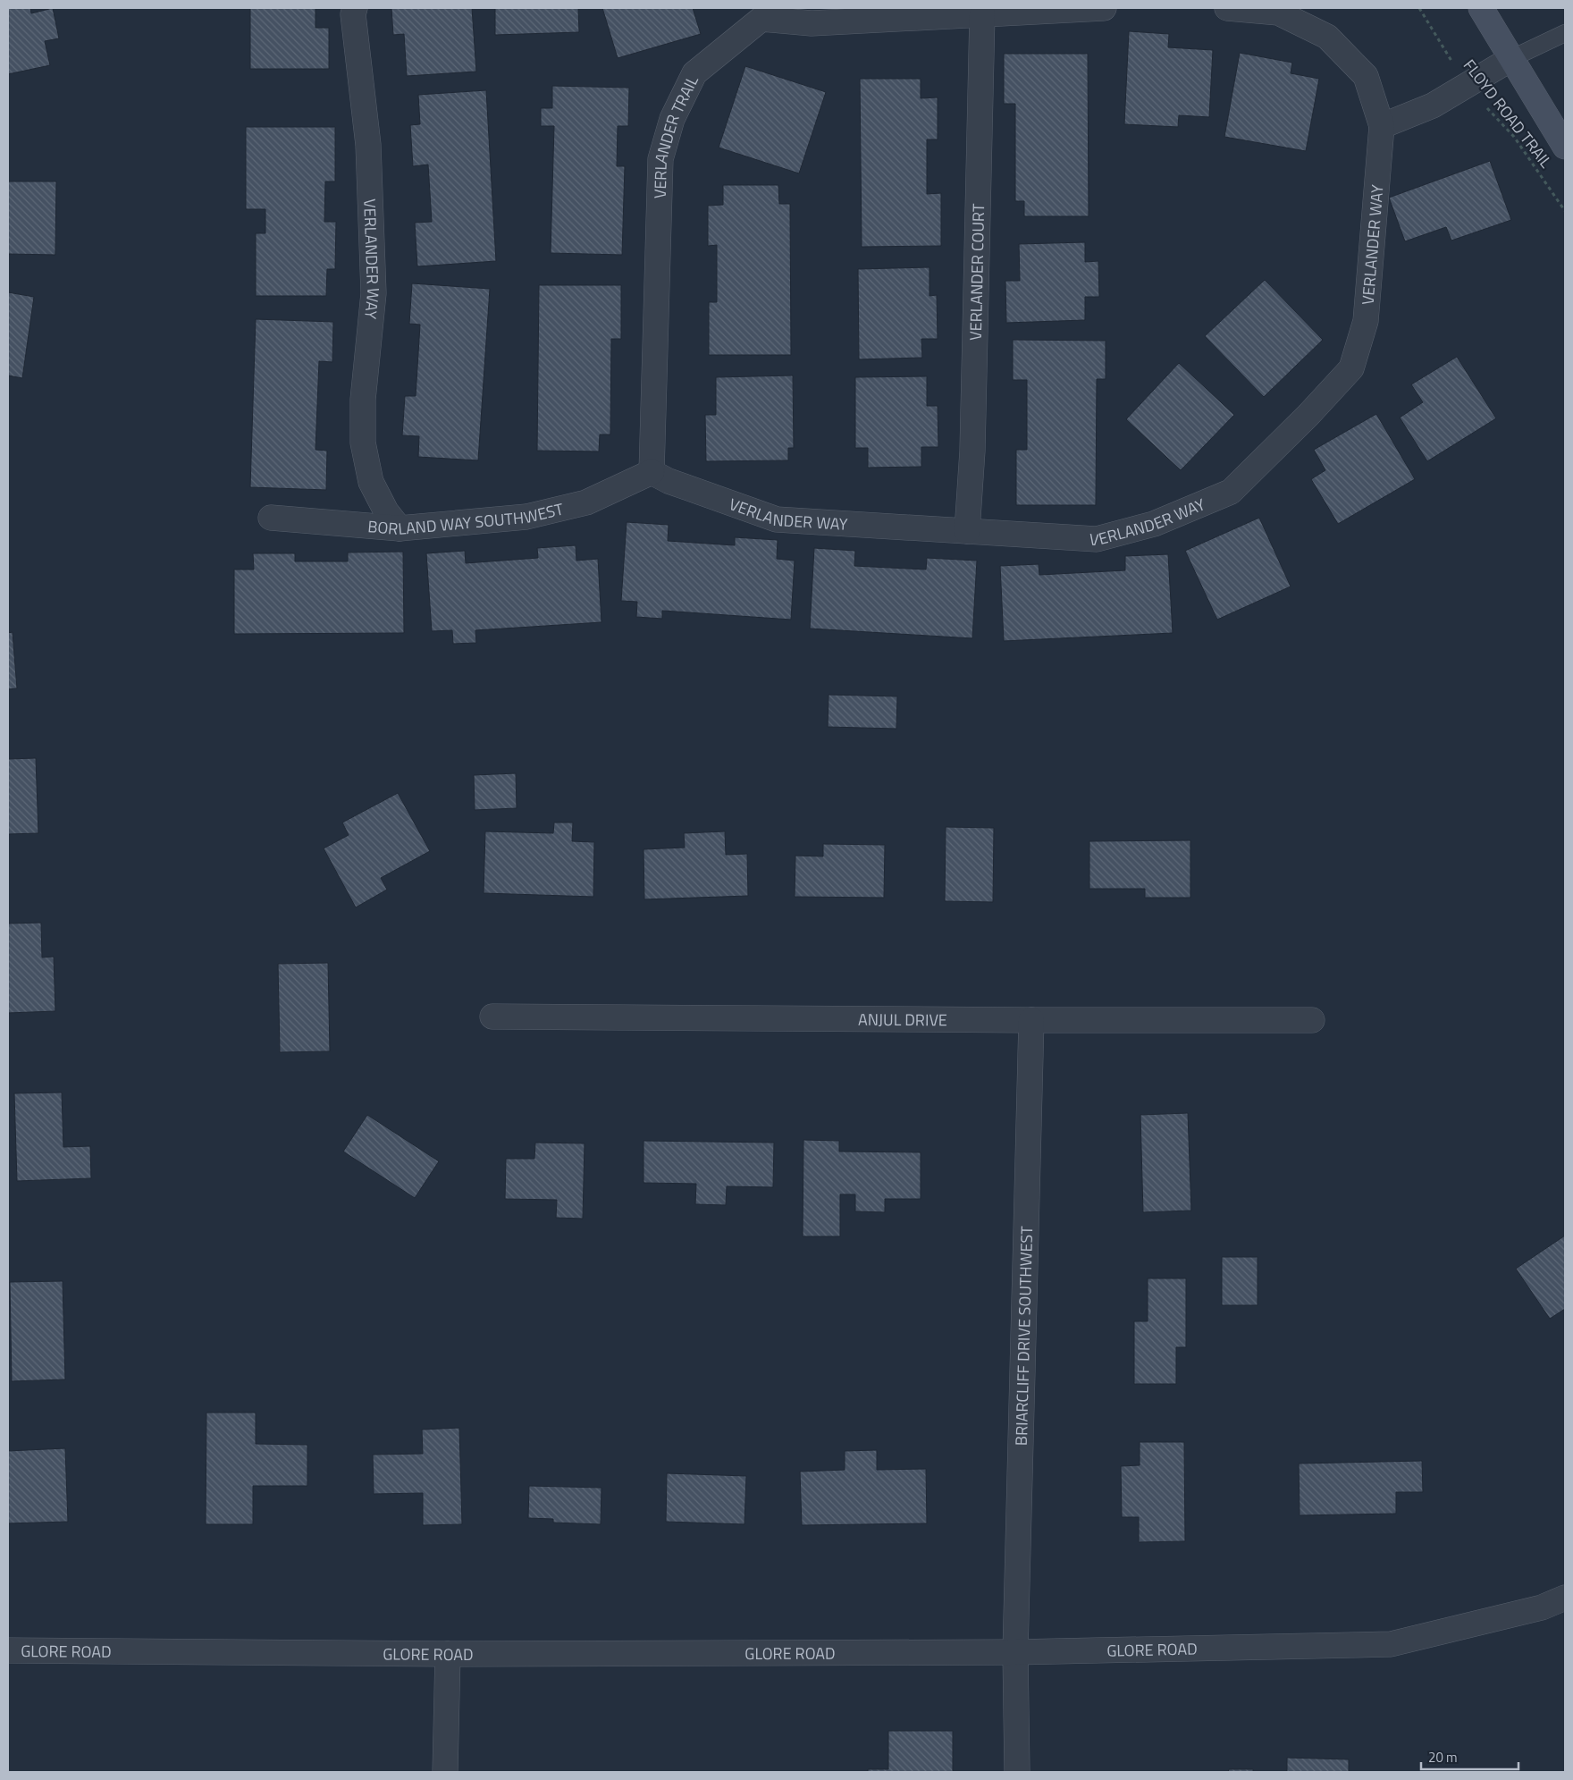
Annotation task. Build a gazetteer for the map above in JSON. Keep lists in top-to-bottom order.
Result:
{
  "streets": {
    "street": [
      "VERLANDER TRAIL",
      "VERLANDER WAY",
      "VERLANDER COURT",
      "BORLAND WAY SOUTHWEST",
      "ANJUL DRIVE",
      "BRIARCLIFF DRIVE SOUTHWEST",
      "GLORE ROAD"
    ],
    "path": ["FLOYD ROAD TRAIL"]
  },
  "crossings": [
    ["VERLANDER TRAIL", "VERLANDER WAY"],
    ["VERLANDER TRAIL", "VERLANDER COURT"],
    ["VERLANDER TRAIL", "BORLAND WAY SOUTHWEST"],
    ["VERLANDER WAY", "VERLANDER COURT"],
    ["VERLANDER WAY", "BORLAND WAY SOUTHWEST"],
    ["ANJUL DRIVE", "BRIARCLIFF DRIVE SOUTHWEST"],
    ["BRIARCLIFF DRIVE SOUTHWEST", "GLORE ROAD"]
  ],
  "scale_bar": "20 m"
}
